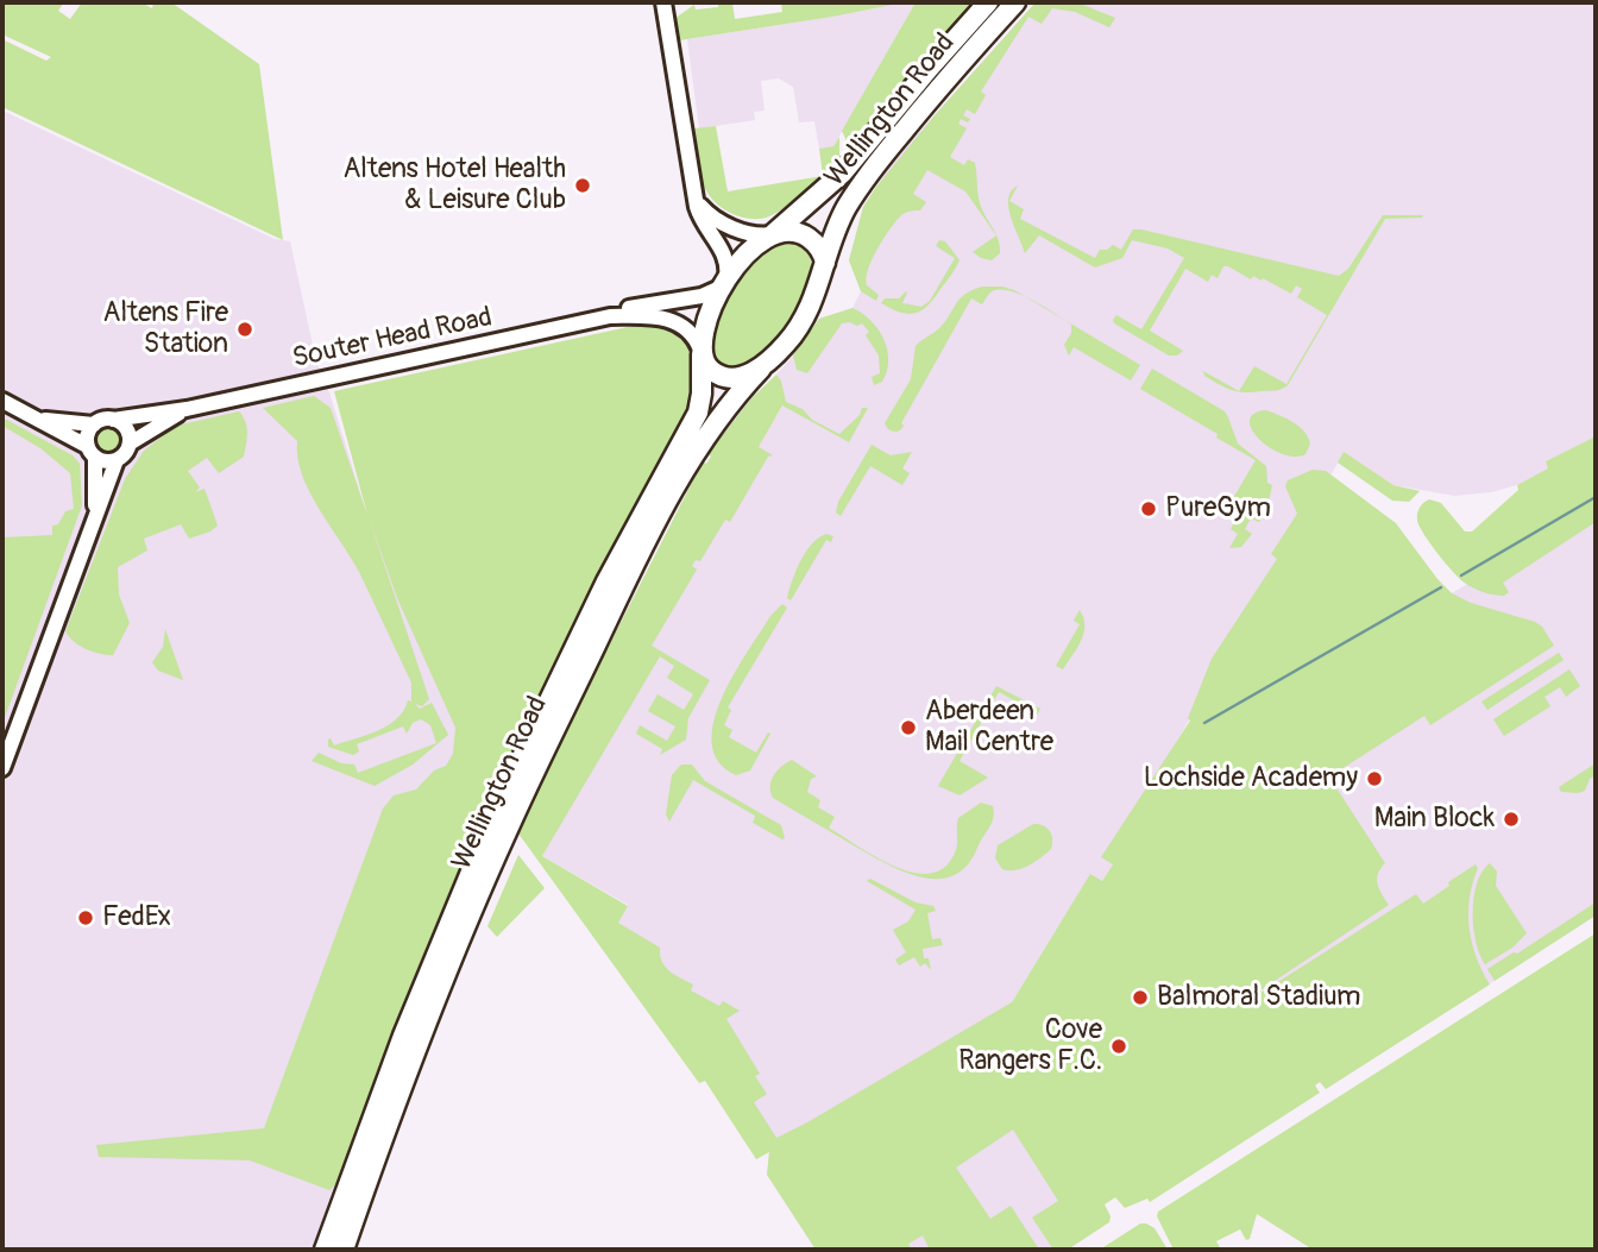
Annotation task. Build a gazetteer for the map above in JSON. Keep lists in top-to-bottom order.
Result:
{
  "streets": {
    "main road": ["Wellington Road"],
    "street": ["Souter Head Road"]
  },
  "crossings": [
    ["Wellington Road", "Souter Head Road"]
  ],
  "places": [
    "Altens Hotel Health & Leisure Club",
    "Altens Fire Station",
    "PureGym",
    "Aberdeen Mail Centre",
    "Lochside Academy",
    "Main Block",
    "FedEx",
    "Balmoral Stadium",
    "Cove Rangers F.C."
  ]
}
